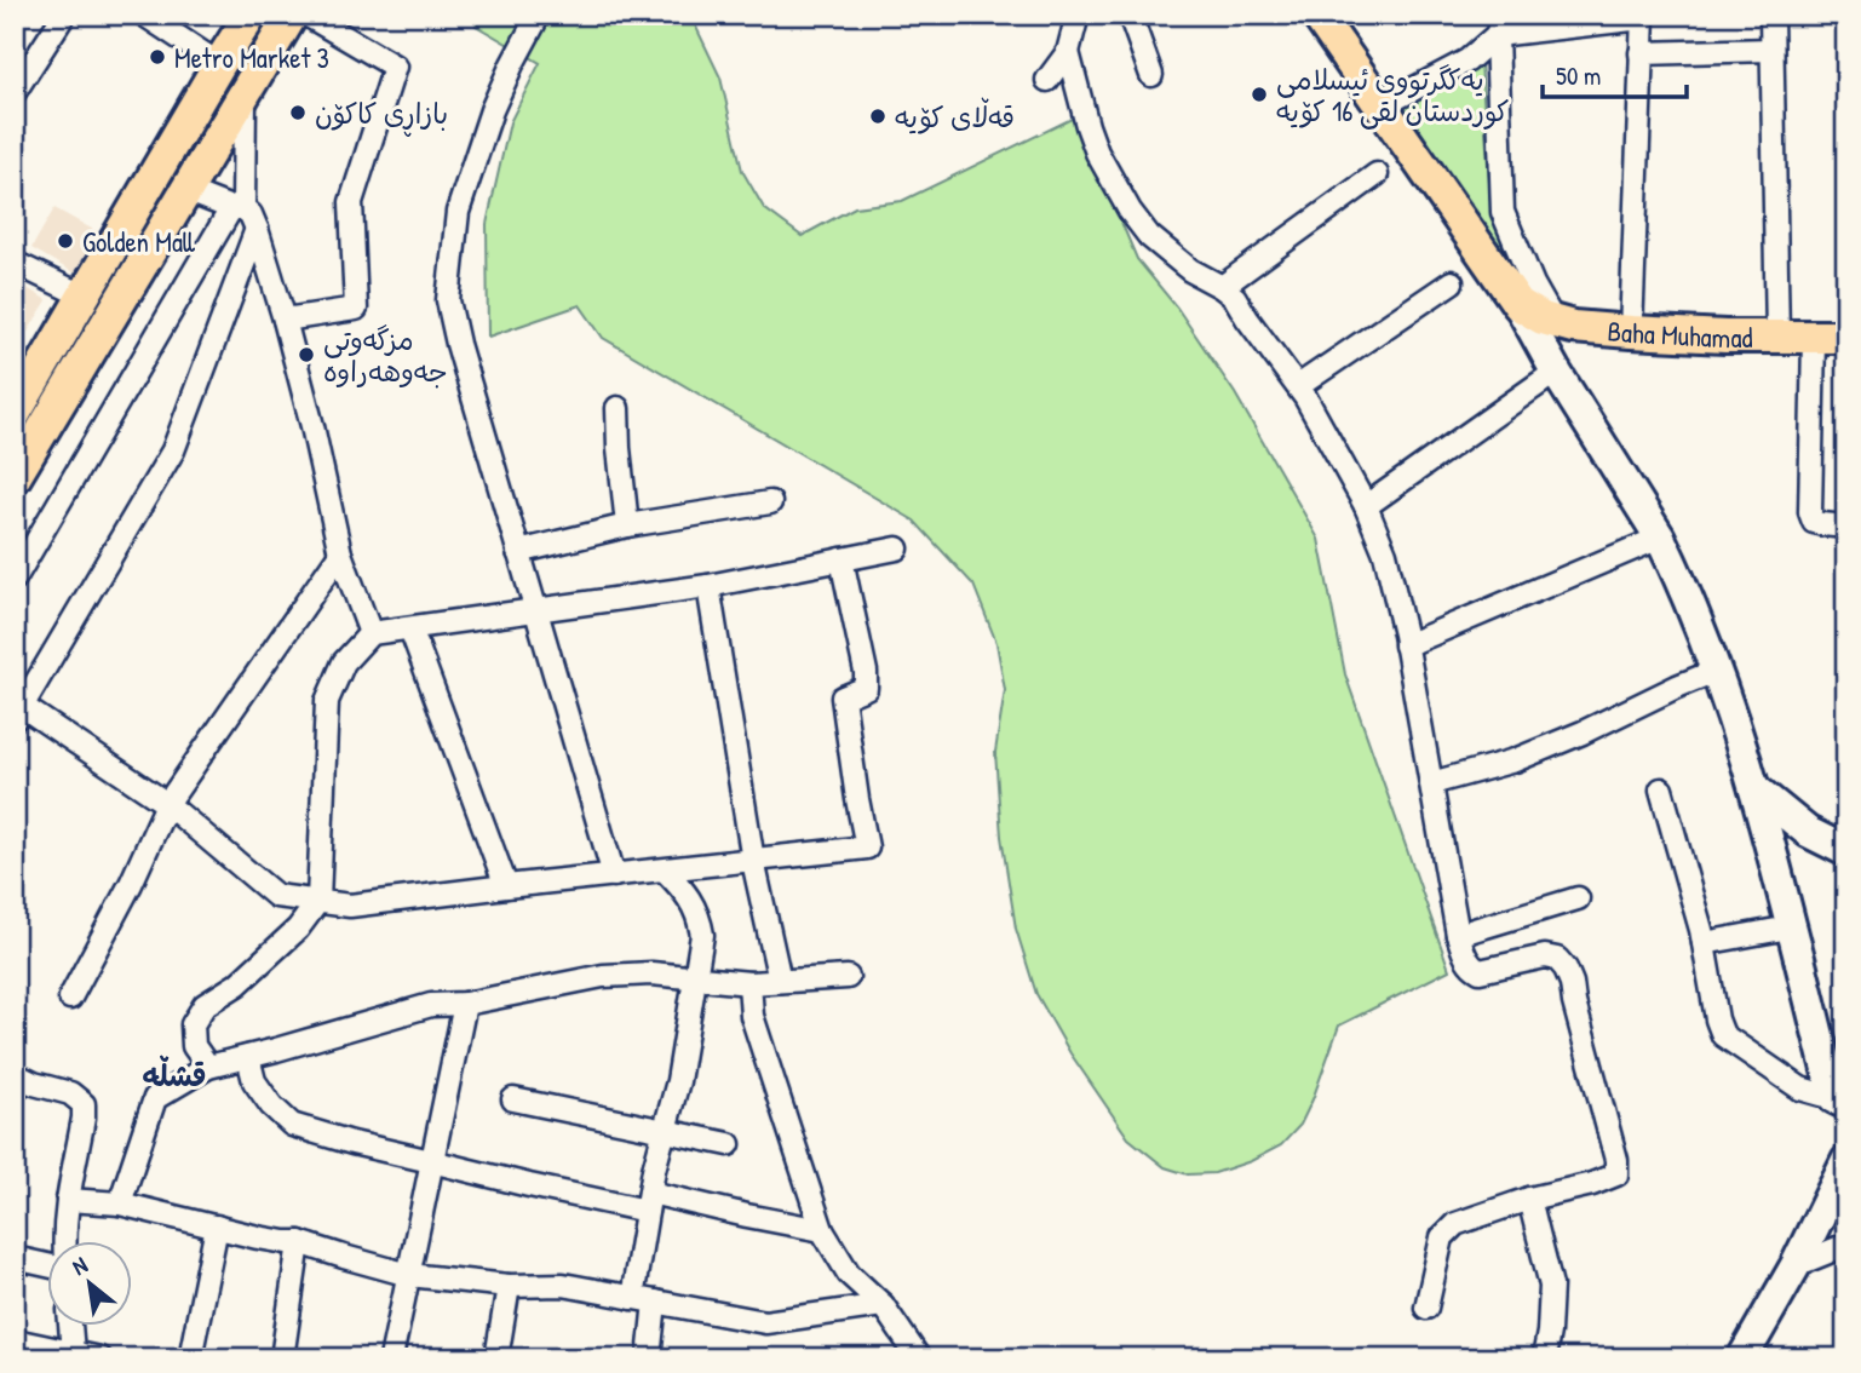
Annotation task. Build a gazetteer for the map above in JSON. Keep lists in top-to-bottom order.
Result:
{
  "streets": {
    "main road": ["Baha Muhamad"]
  },
  "districts": ["قشڵه‌"],
  "places": [
    "Metro Market 3",
    "يه‌كگرتووی ئیسلامی كوردستان لقی 16 كۆیه‌",
    "بازاڕی کاکۆن",
    "قەڵای کۆیە",
    "Golden Mall",
    "مزگه‌وتی جه‌وهه‌راوه"
  ],
  "scale_bar": "50 m",
  "north": "top left"
}
